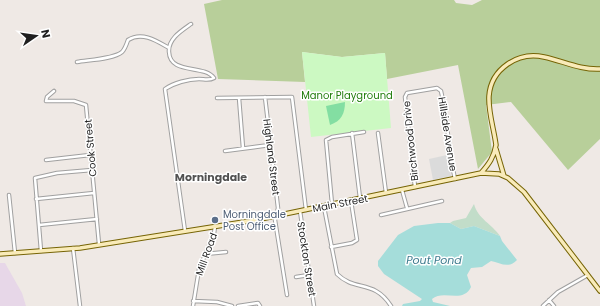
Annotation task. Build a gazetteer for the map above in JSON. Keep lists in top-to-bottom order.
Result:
{
  "streets": {
    "main road": ["Main Street"],
    "street": [
      "Hillside Avenue",
      "Birchwood Drive",
      "Cook Street",
      "Highland Street",
      "Mill Road",
      "Stockton Street"
    ]
  },
  "crossings": [
    ["Hillside Avenue", "Birchwood Drive"],
    ["Hillside Avenue", "Main Street"],
    ["Birchwood Drive", "Main Street"],
    ["Cook Street", "Main Street"],
    ["Highland Street", "Main Street"],
    ["Main Street", "Mill Road"],
    ["Main Street", "Stockton Street"]
  ],
  "districts": ["Morningdale"],
  "water": ["Pout Pond"],
  "parks": ["Manor Playground"],
  "places": ["Morningdale Post Office"],
  "north": "right"
}
